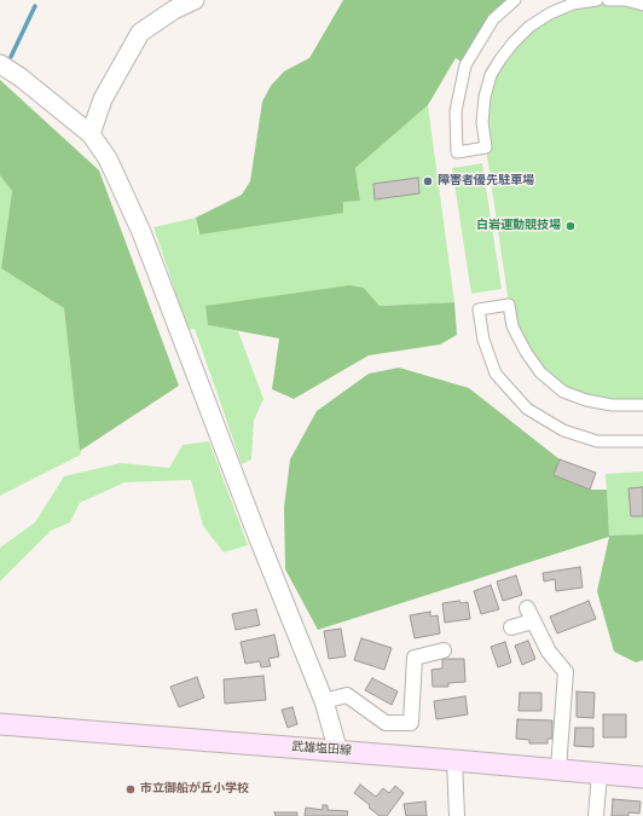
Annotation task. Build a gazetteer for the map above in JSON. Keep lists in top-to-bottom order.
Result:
{
  "streets": {
    "main road": ["武雄塩田線"]
  },
  "places": ["障害者優先駐車場", "白岩運動競技場", "市立御船が丘小学校"]
}
